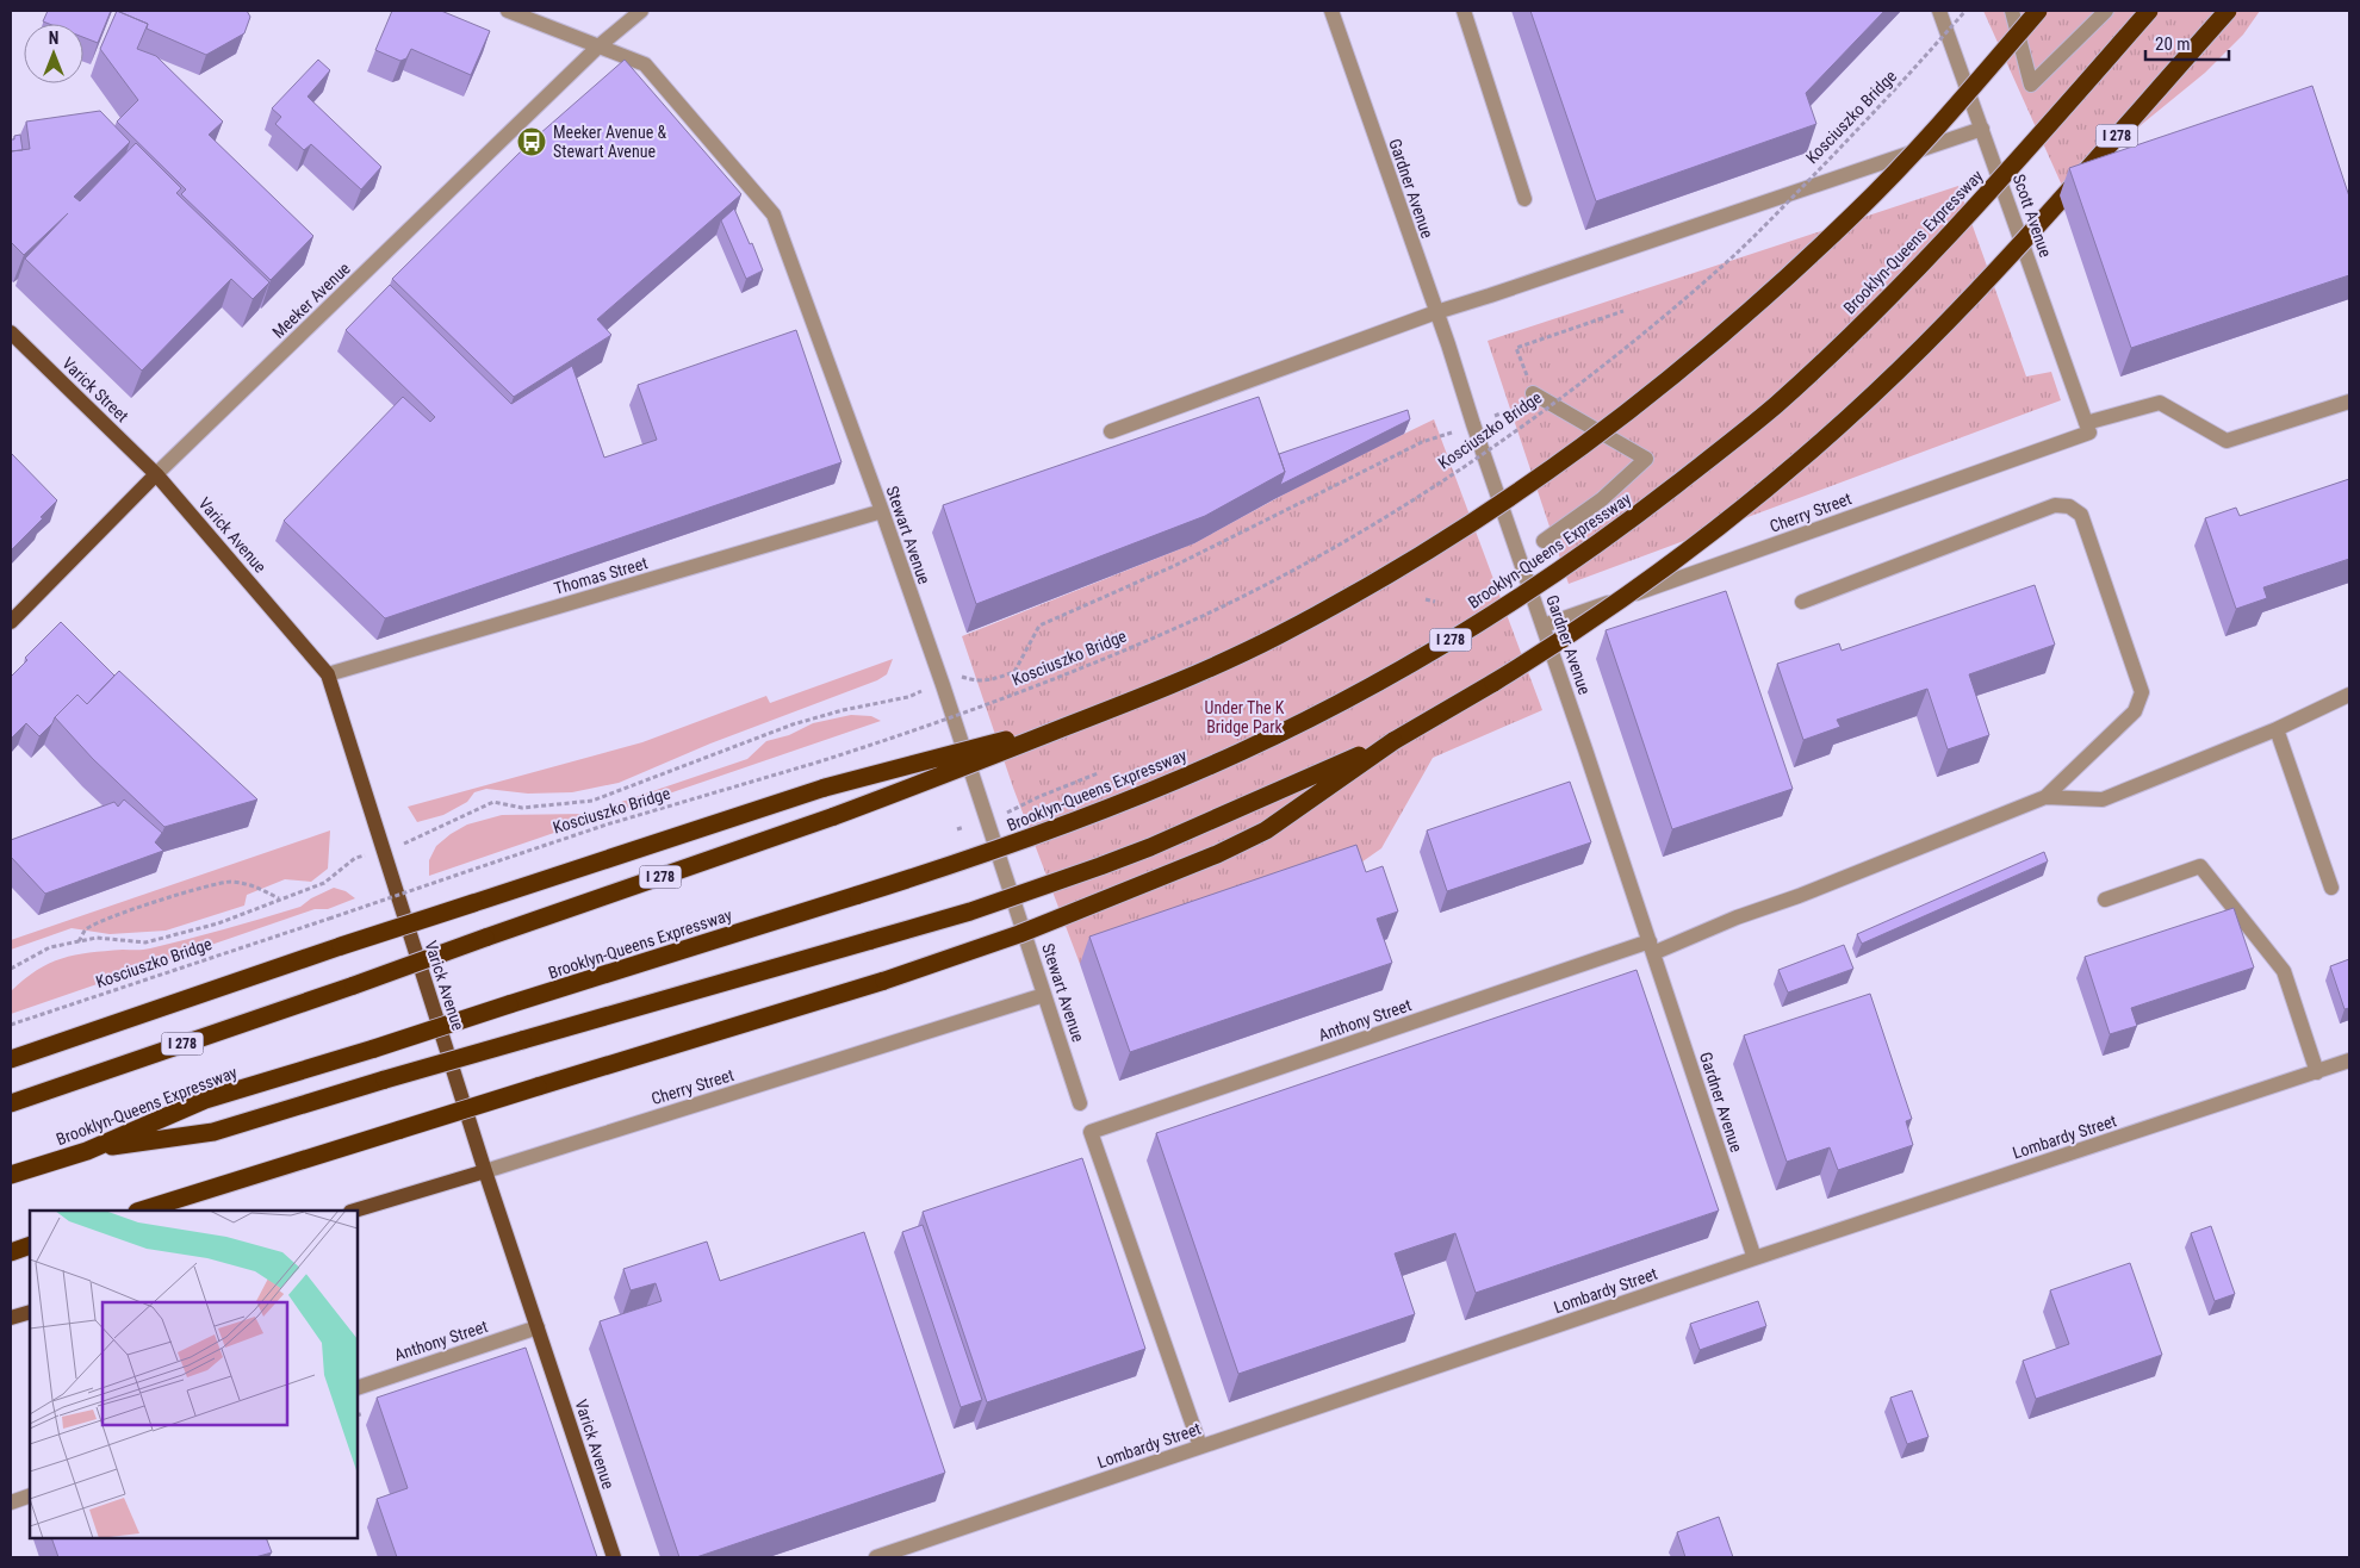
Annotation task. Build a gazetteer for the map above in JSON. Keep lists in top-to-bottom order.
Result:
{
  "streets": {
    "highway": ["I 278", "Brooklyn-Queens Expressway"],
    "main road": [
      "Meeker Avenue",
      "Varick Street",
      "Cherry Street",
      "Varick Avenue"
    ],
    "street": [
      "Gardner Avenue",
      "Scott Avenue",
      "Stewart Avenue",
      "Thomas Street",
      "Anthony Street",
      "Lombardy Street"
    ],
    "path": ["Kosciuszko Bridge"]
  },
  "crossings": [
    ["I 278", "Brooklyn-Queens Expressway"],
    ["Gardner Avenue", "Cherry Street"],
    ["Gardner Avenue", "Anthony Street"],
    ["Gardner Avenue", "Lombardy Street"],
    ["Scott Avenue", "Cherry Street"],
    ["Meeker Avenue", "Varick Street"],
    ["Meeker Avenue", "Varick Avenue"],
    ["Meeker Avenue", "Stewart Avenue"],
    ["Varick Street", "Varick Avenue"],
    ["Cherry Street", "Varick Avenue"],
    ["Cherry Street", "Stewart Avenue"],
    ["Varick Avenue", "Thomas Street"],
    ["Varick Avenue", "Anthony Street"],
    ["Stewart Avenue", "Thomas Street"],
    ["Anthony Street", "Lombardy Street"]
  ],
  "parks": ["Under The K Bridge Park"],
  "places": {
    "bus stop": ["Meeker Avenue & Stewart Avenue"]
  },
  "scale_bar": "20 m",
  "north": "top"
}
